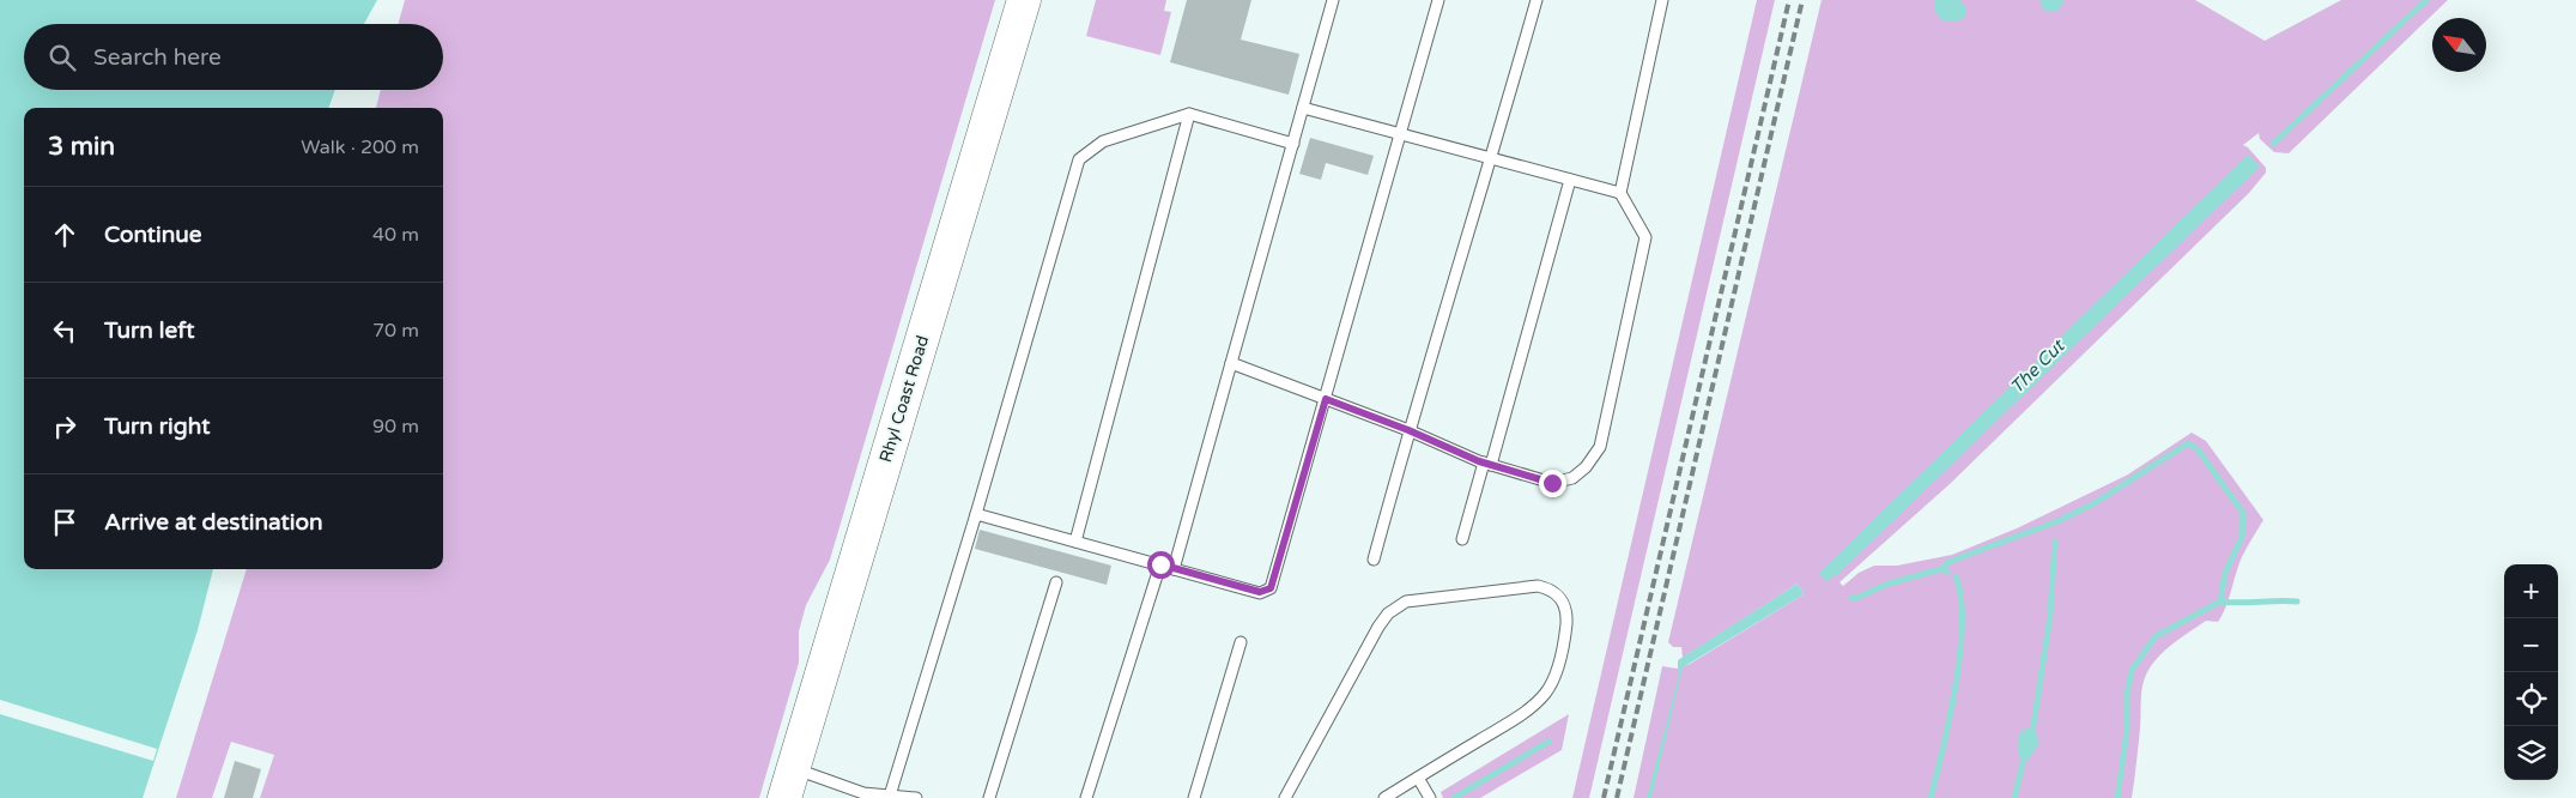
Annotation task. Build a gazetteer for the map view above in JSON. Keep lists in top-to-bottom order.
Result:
{
  "streets": {
    "main road": ["Rhyl Coast Road"]
  },
  "water": ["The Cut"],
  "north": "top left",
  "page": {
    "search": "Search here",
    "heading": ["3 min", "Walk · 200 m"],
    "list": [
      ["Continue", "40 m"],
      ["Turn left", "70 m"],
      ["Turn right", "90 m"],
      "Arrive at destination"
    ],
    "map_buttons": ["+", "−"]
  }
}
